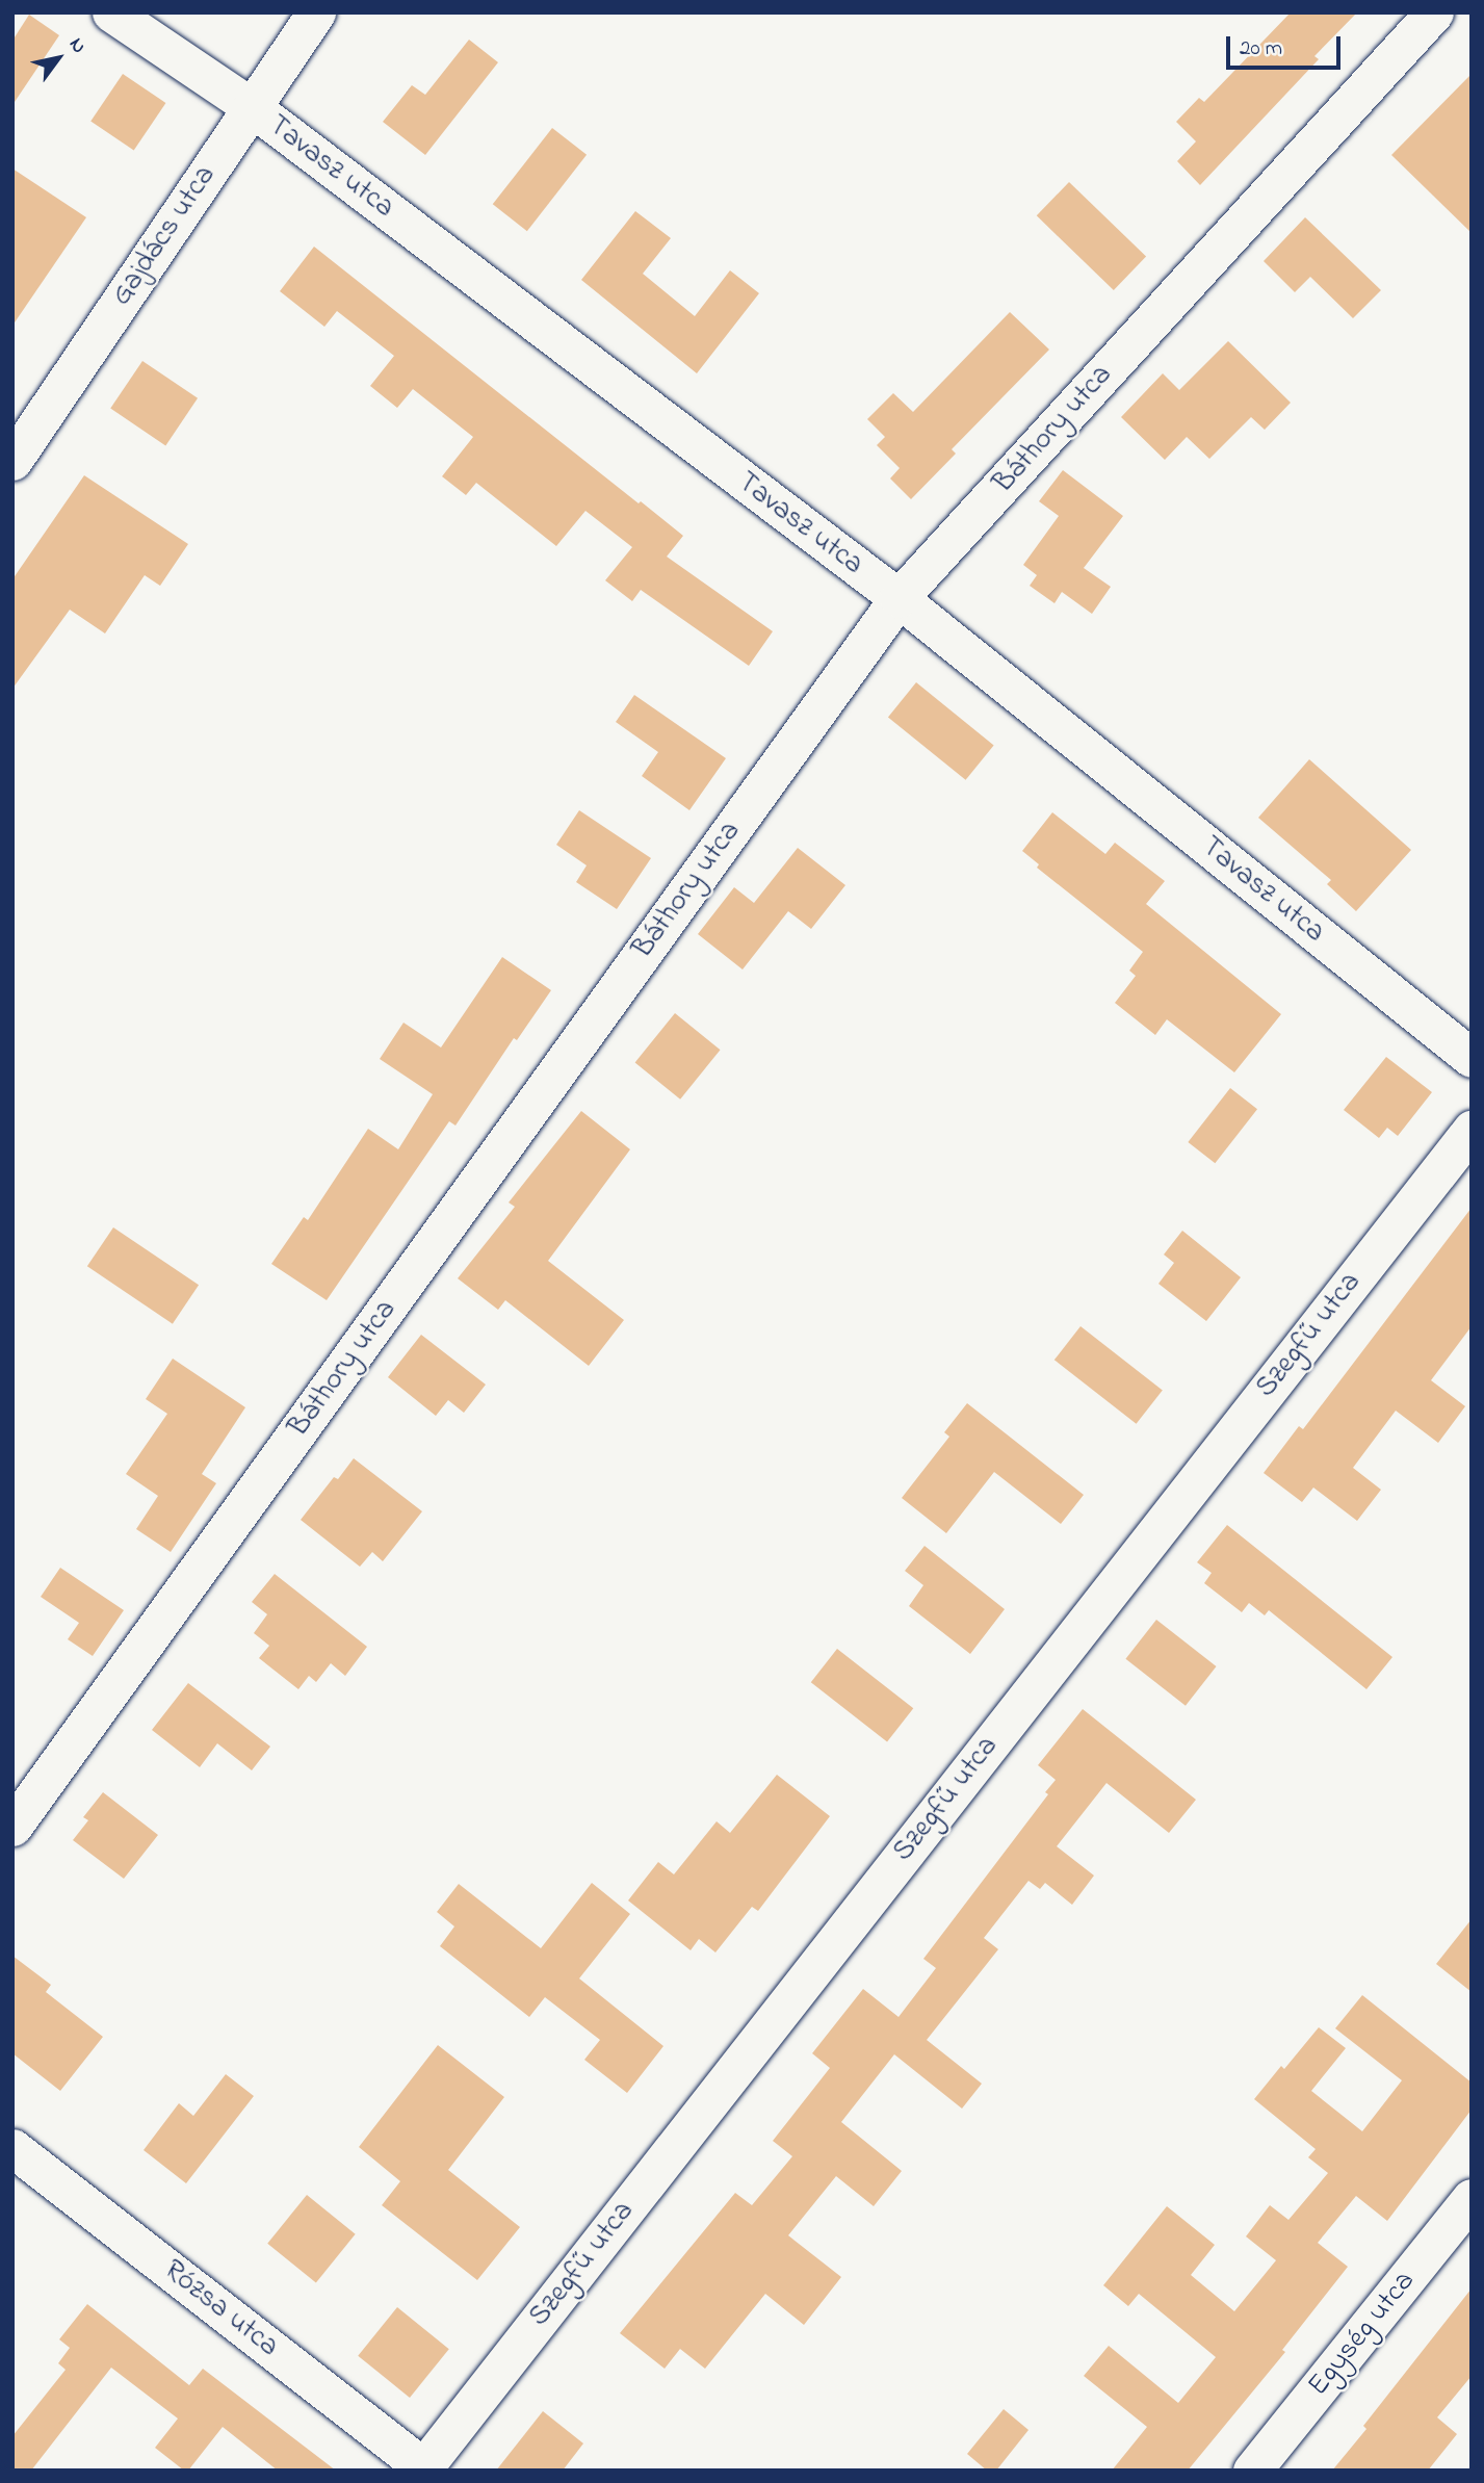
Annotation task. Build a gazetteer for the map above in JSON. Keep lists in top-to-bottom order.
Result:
{
  "streets": {
    "street": [
      "Tavasz utca",
      "Gajdács utca",
      "Báthory utca",
      "Szegfű utca",
      "Rózsa utca",
      "Egység utca"
    ]
  },
  "crossings": [
    ["Tavasz utca", "Gajdács utca"],
    ["Tavasz utca", "Báthory utca"],
    ["Szegfű utca", "Rózsa utca"]
  ],
  "scale_bar": "20 m",
  "north": "top right"
}
